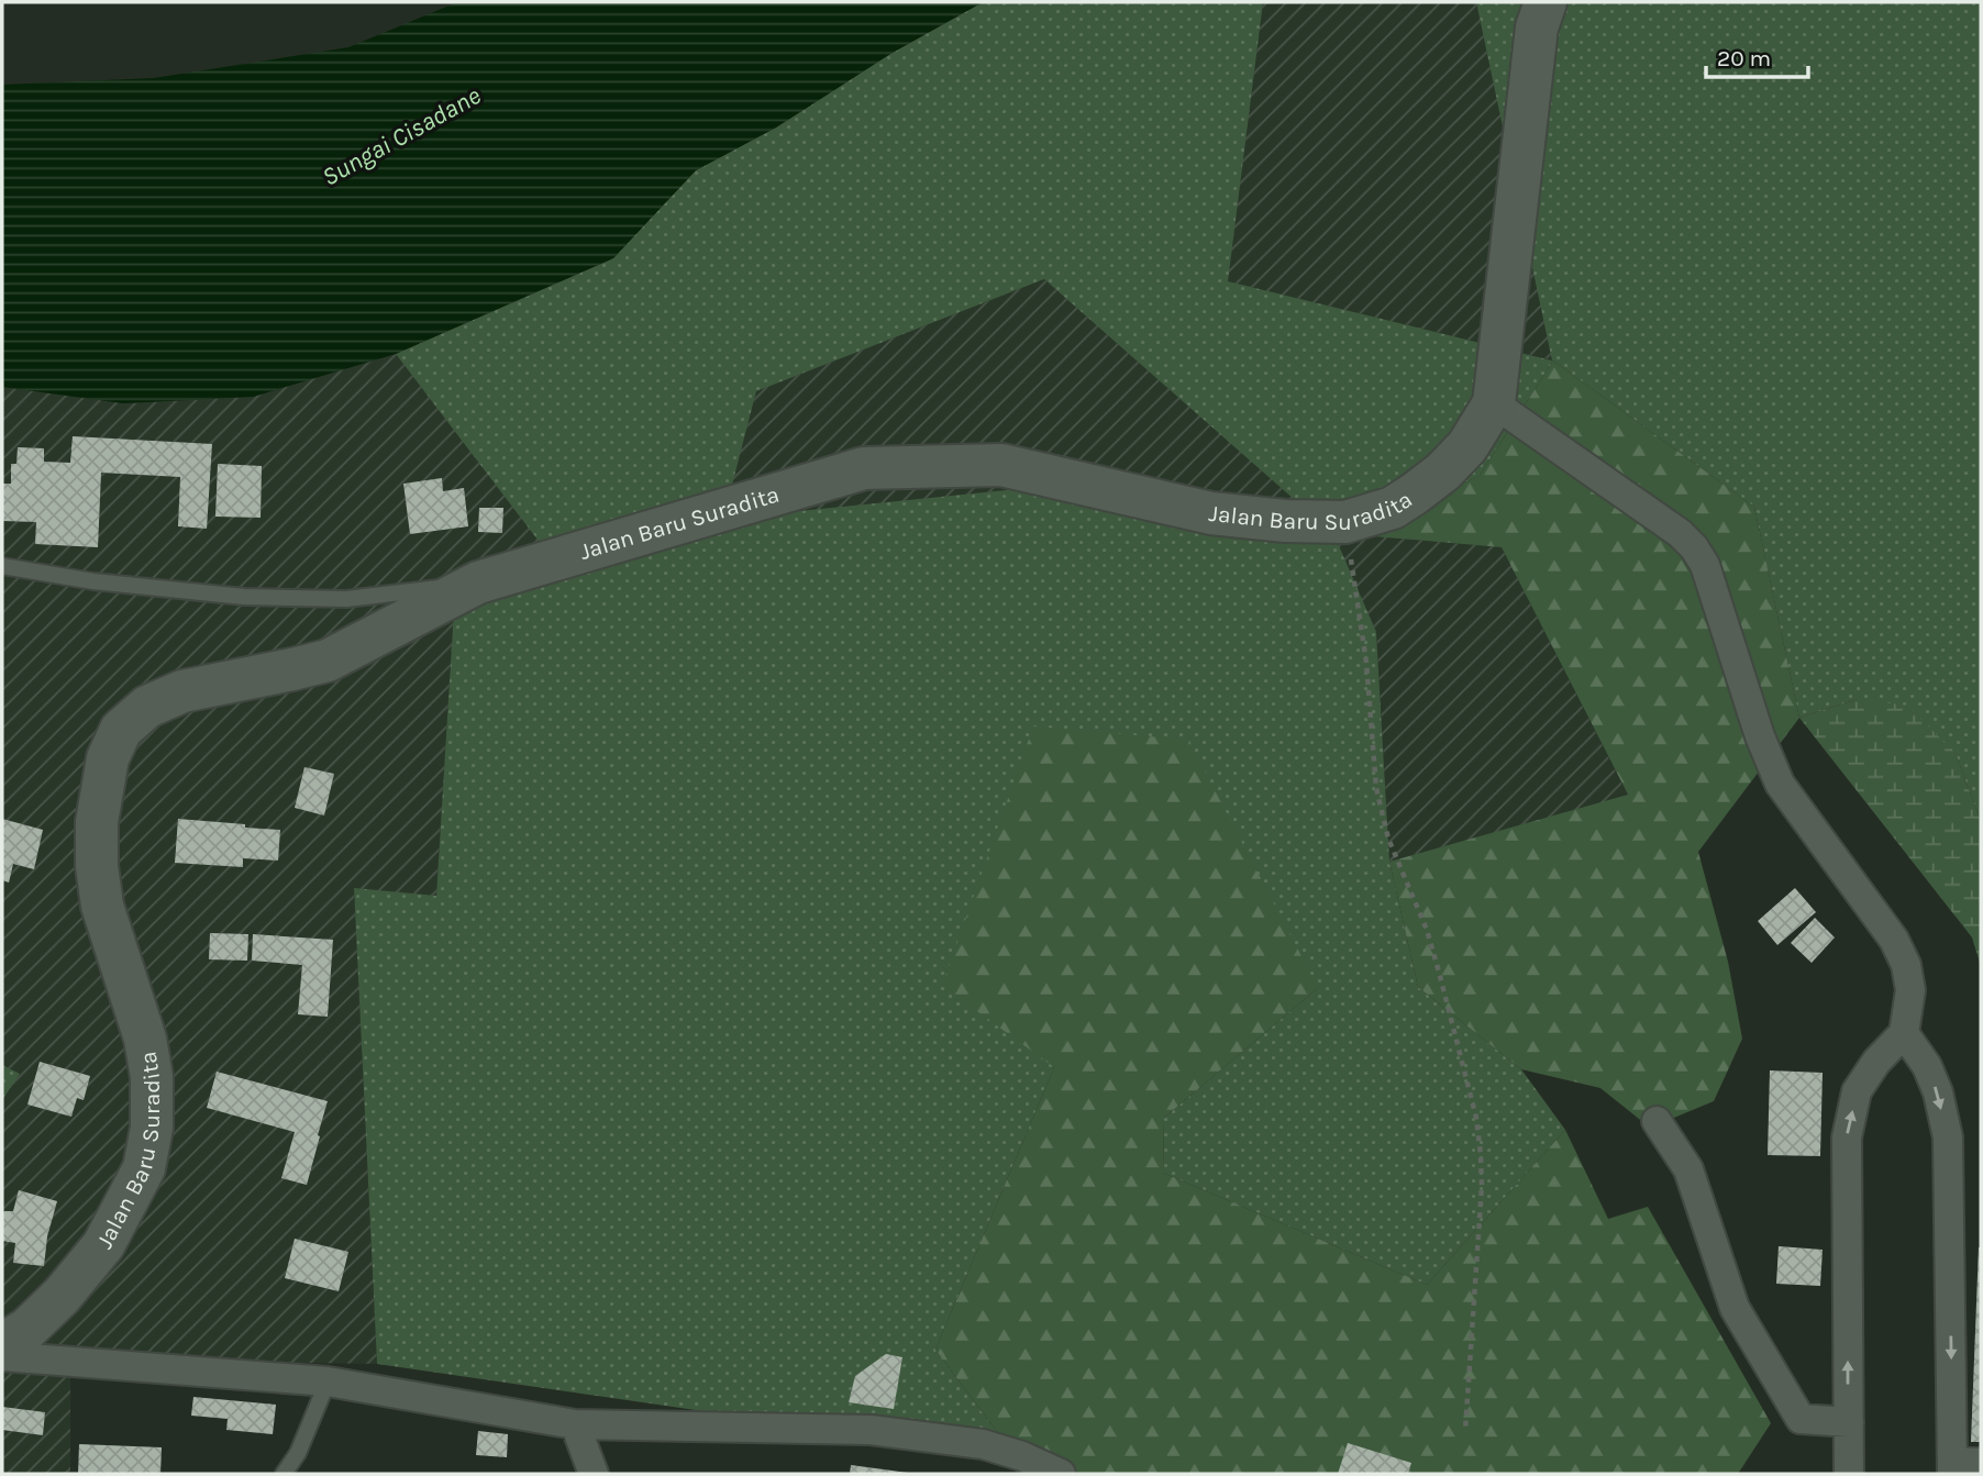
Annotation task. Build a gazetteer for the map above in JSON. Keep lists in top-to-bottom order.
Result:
{
  "streets": {
    "main road": ["Jalan Baru Suradita"]
  },
  "water": ["Sungai Cisadane"],
  "scale_bar": "20 m"
}
